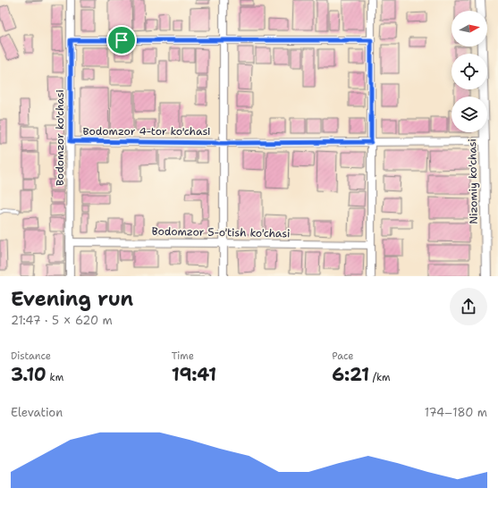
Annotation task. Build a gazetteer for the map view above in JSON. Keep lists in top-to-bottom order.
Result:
{
  "streets": {
    "street": [
      "Bodomzor 4-tor ko'chasi",
      "Bodomzor ko'chasi",
      "Nizomiy ko'chasi",
      "Bodomzor 5-o'tish ko'chasi"
    ]
  },
  "crossings": [
    ["Bodomzor 4-tor ko'chasi", "Bodomzor ko'chasi"],
    ["Bodomzor 4-tor ko'chasi", "Nizomiy ko'chasi"],
    ["Bodomzor ko'chasi", "Bodomzor 5-o'tish ko'chasi"]
  ],
  "north": "right",
  "page": {
    "heading": ["Evening run", "21:47 · 5 × 620 m"],
    "stats": [
      ["Distance", "3.10 km"],
      ["Time", "19:41"],
      ["Pace", "6:21 /km"]
    ],
    "chart": ["Elevation", "174–180 m"]
  }
}
